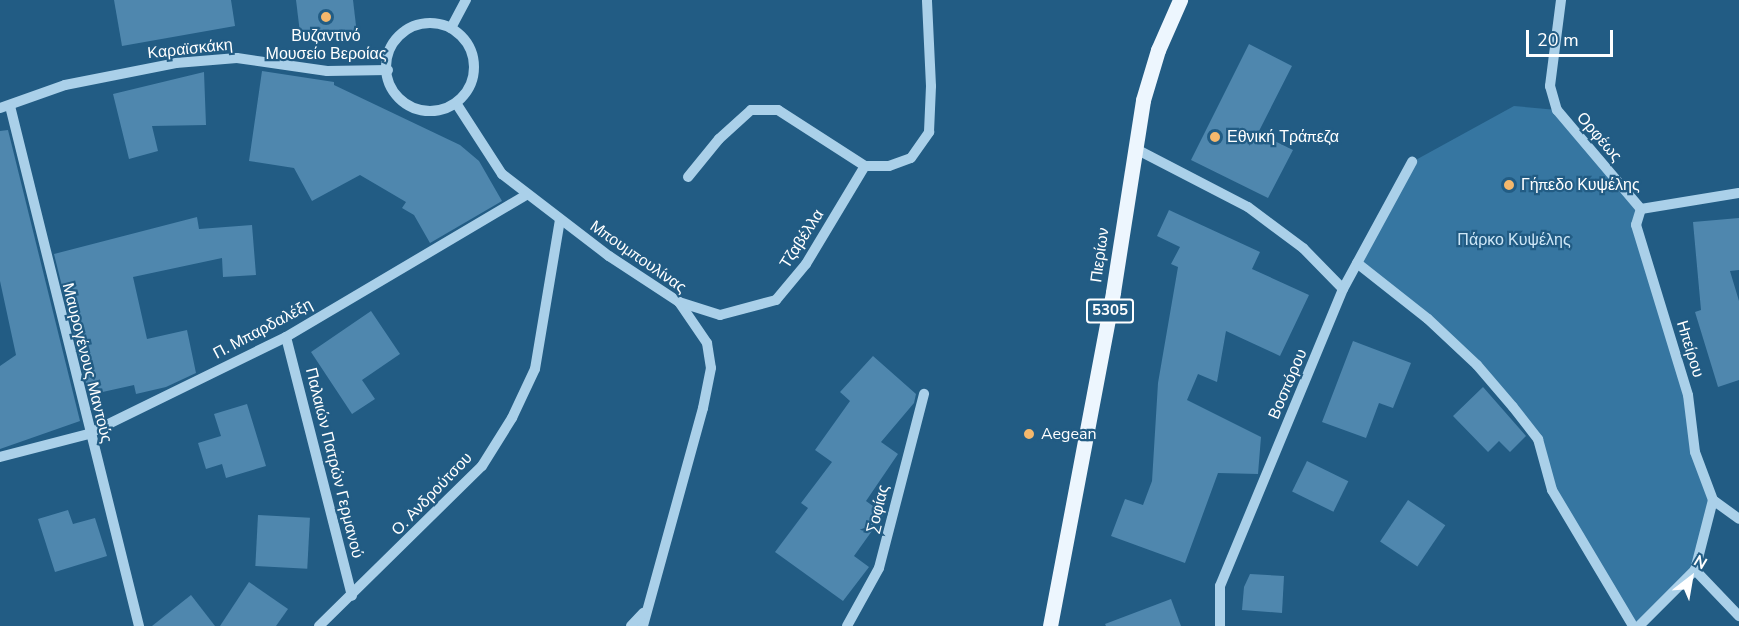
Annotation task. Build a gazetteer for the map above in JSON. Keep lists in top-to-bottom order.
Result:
{
  "streets": {
    "main road": ["Πιερίων", "5305"],
    "street": [
      "Καραϊσκάκη",
      "Ορφέως",
      "Τζαβέλλα",
      "Μπουμπουλίνας",
      "Π. Μπαρδαλέξη",
      "Ηπείρου",
      "Μαυρογένους Μαντούς",
      "Βοσπόρου",
      "Παλαιών Πατρών Γερμανού",
      "Ο. Ανδρούτσου",
      "Σοφίας"
    ]
  },
  "crossings": [
    ["Καραϊσκάκη", "Μπουμπουλίνας"],
    ["Καραϊσκάκη", "Μαυρογένους Μαντούς"],
    ["Ορφέως", "Ηπείρου"],
    ["Τζαβέλλα", "Μπουμπουλίνας"],
    ["Μπουμπουλίνας", "Π. Μπαρδαλέξη"],
    ["Μπουμπουλίνας", "Ο. Ανδρούτσου"],
    ["Π. Μπαρδαλέξη", "Μαυρογένους Μαντούς"],
    ["Π. Μπαρδαλέξη", "Παλαιών Πατρών Γερμανού"],
    ["Παλαιών Πατρών Γερμανού", "Ο. Ανδρούτσου"]
  ],
  "parks": ["Πάρκο Κυψέλης"],
  "places": [
    "Βυζαντινό Μουσείο Βεροίας",
    "Εθνική Τράπεζα",
    "Γήπεδο Κυψέλης",
    "Aegean"
  ],
  "scale_bar": "20 m",
  "north": "top right"
}
